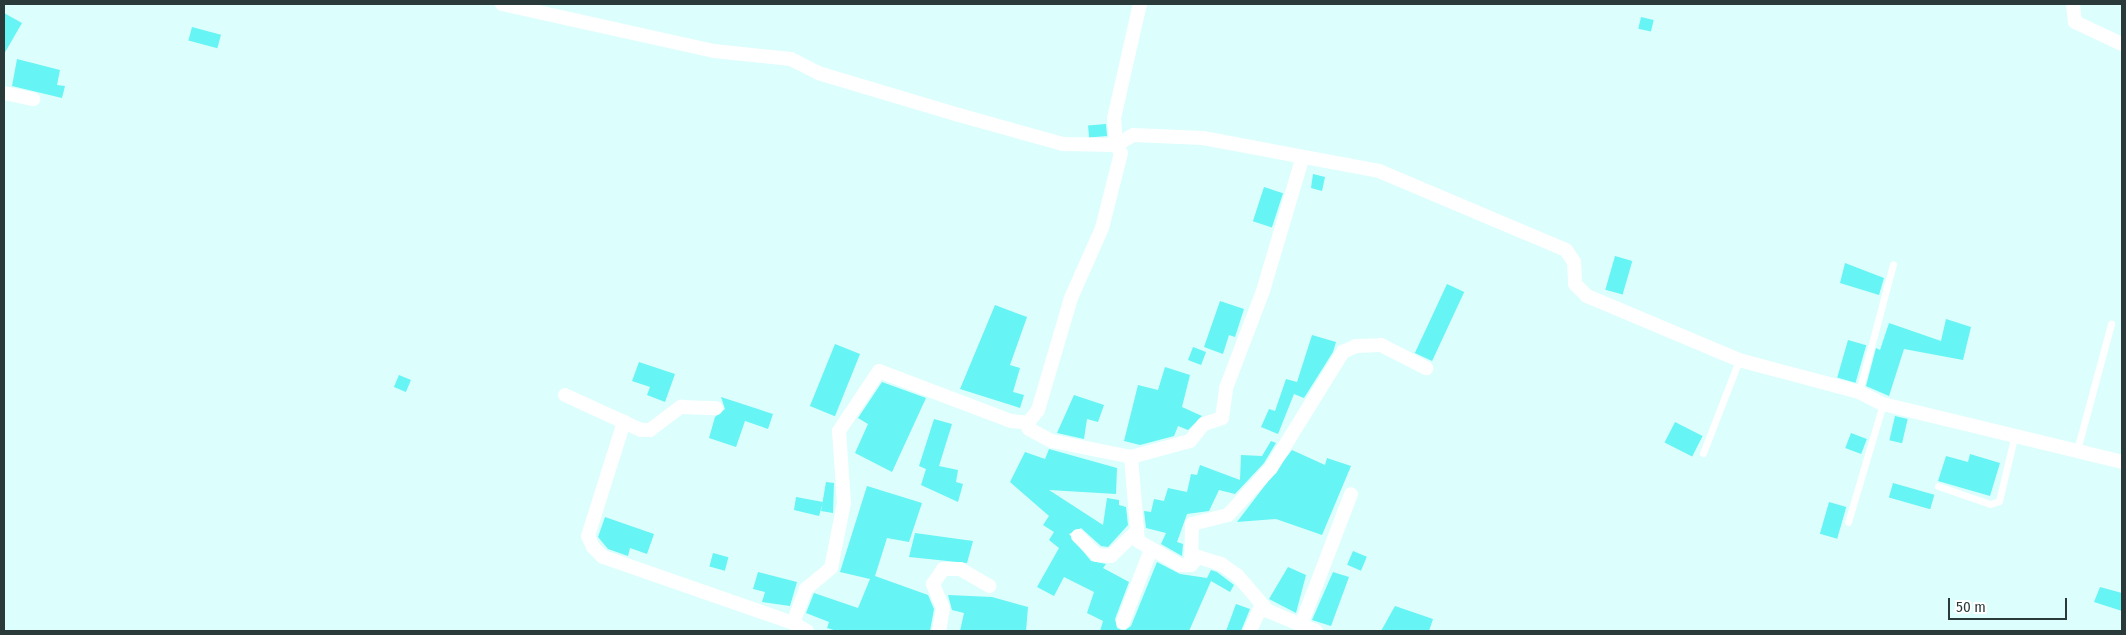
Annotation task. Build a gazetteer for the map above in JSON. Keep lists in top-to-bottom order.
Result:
{
  "scale_bar": "50 m"
}
